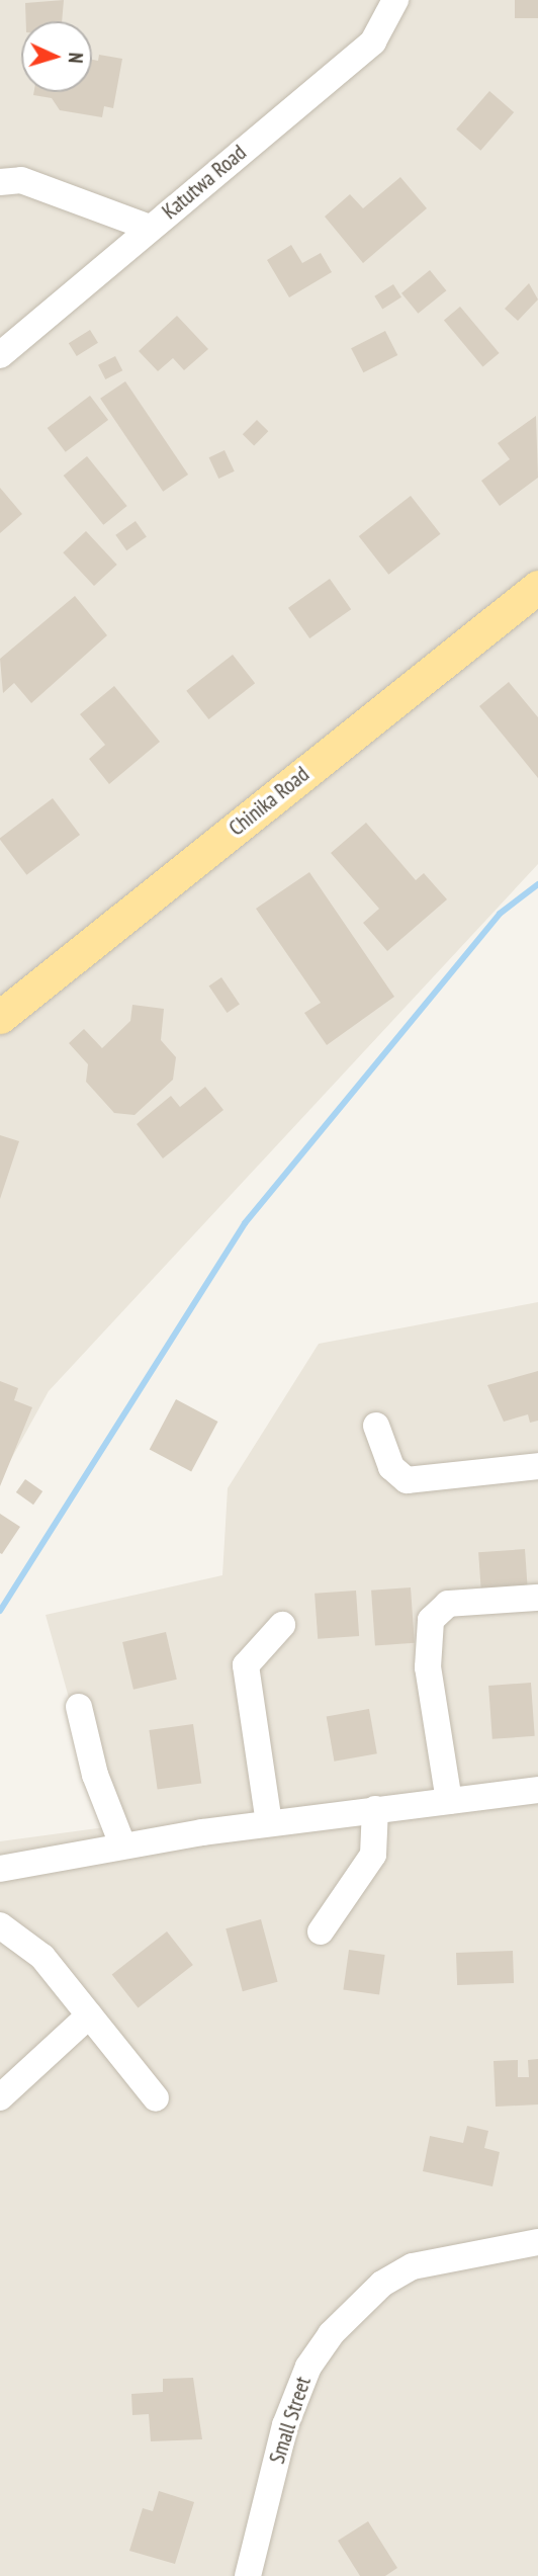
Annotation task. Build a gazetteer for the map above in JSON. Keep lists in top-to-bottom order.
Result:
{
  "streets": {
    "main road": ["Chinika Road"],
    "street": ["Katutwa Road", "Small Street"]
  },
  "north": "right"
}
